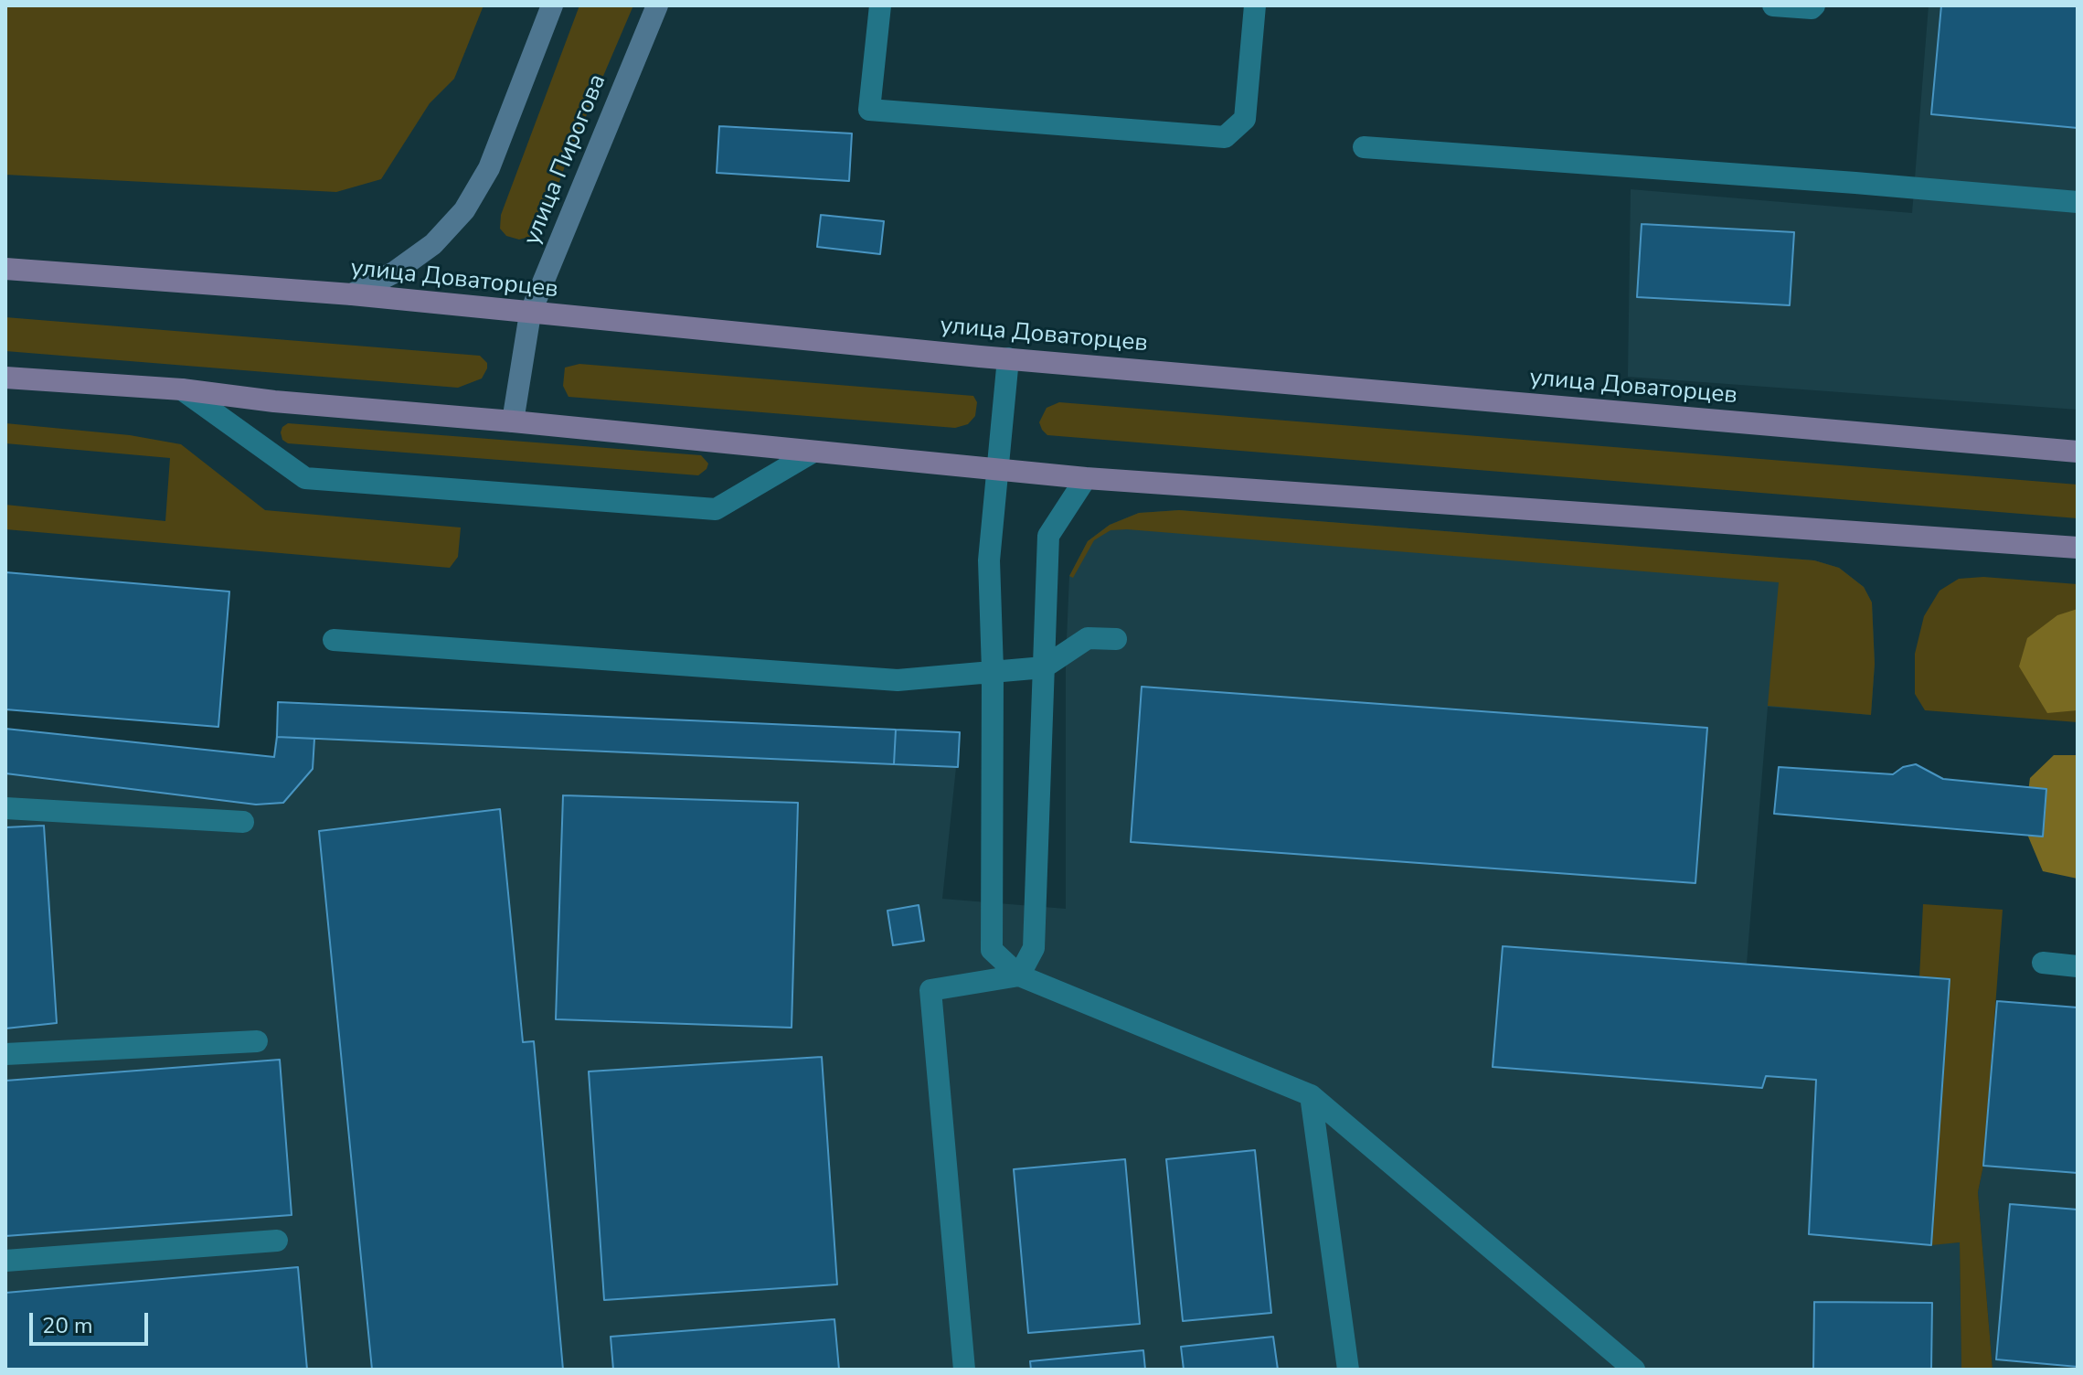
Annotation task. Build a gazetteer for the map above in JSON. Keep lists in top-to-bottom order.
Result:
{
  "streets": {
    "main road": ["улица Пирогова", "улица Доваторцев"]
  },
  "crossings": [
    ["улица Пирогова", "улица Доваторцев"]
  ],
  "scale_bar": "20 m"
}
